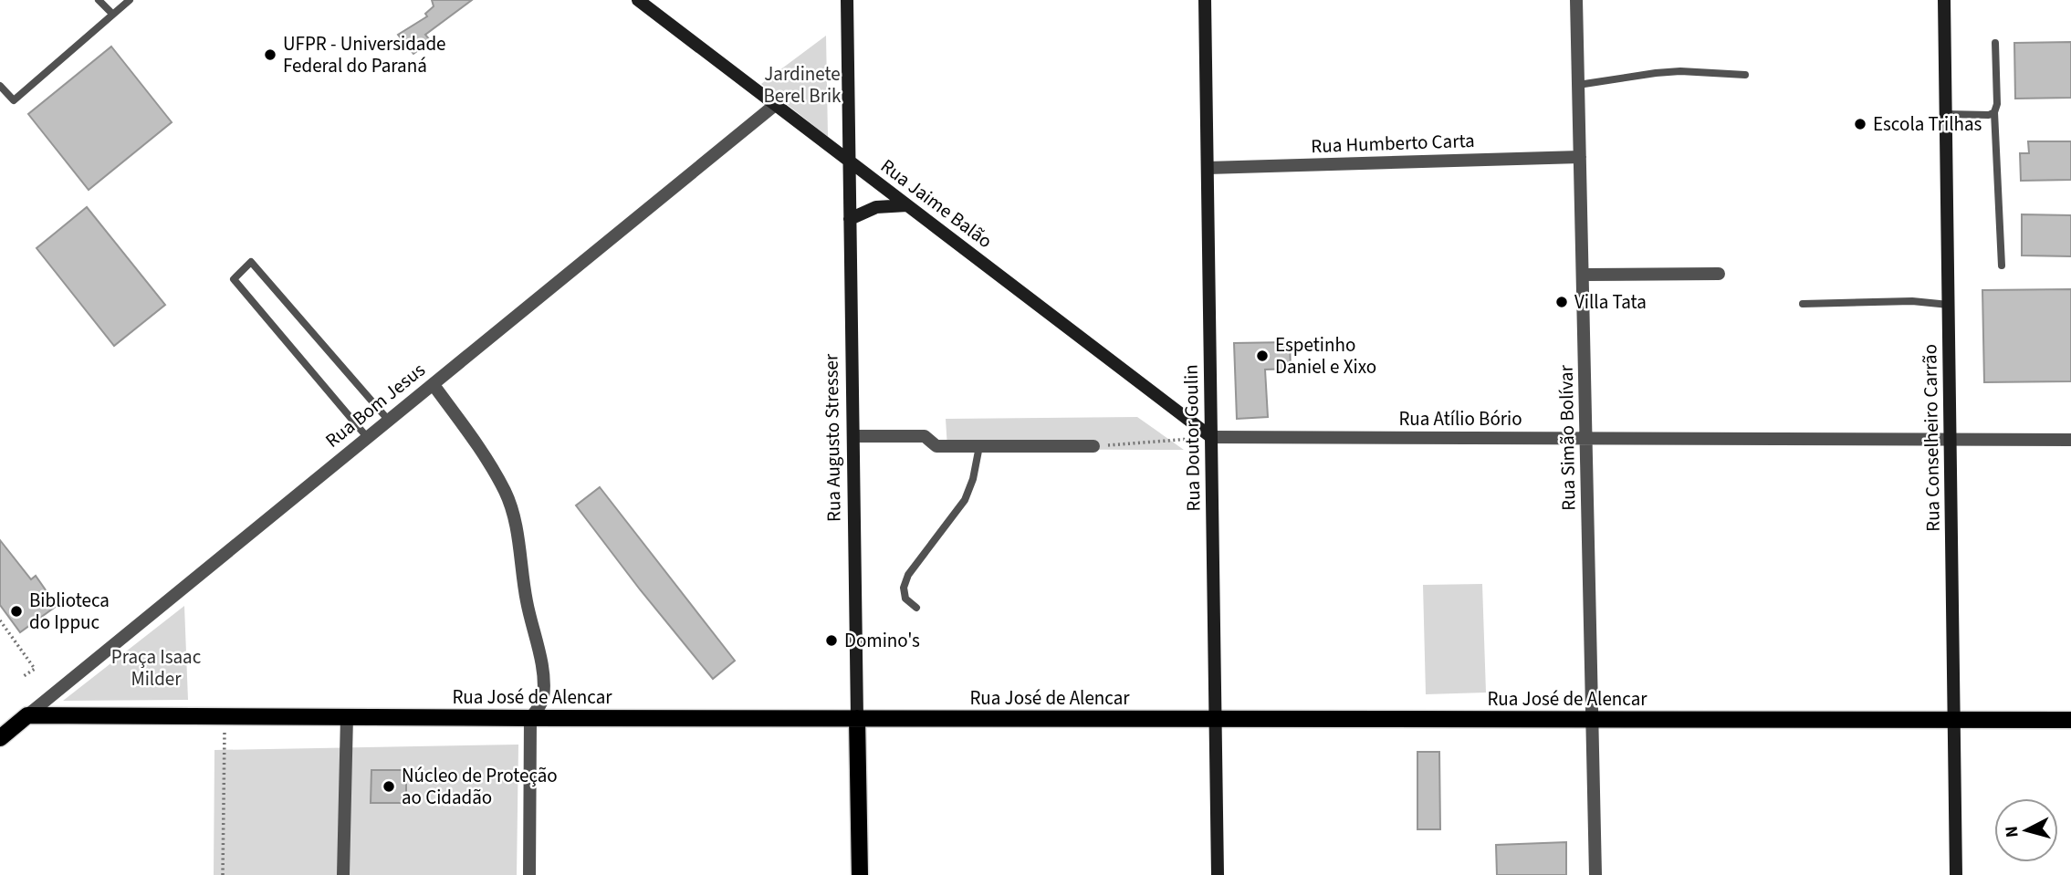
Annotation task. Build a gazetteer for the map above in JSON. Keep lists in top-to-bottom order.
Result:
{
  "streets": {
    "main road": ["Rua Bom Jesus", "Rua Augusto Stresser", "Rua José de Alencar"],
    "street": [
      "Rua Humberto Carta",
      "Rua Jaime Balão",
      "Rua Atílio Bório",
      "Rua Doutor Goulin",
      "Rua Simão Bolívar",
      "Rua Conselheiro Carrão"
    ]
  },
  "crossings": [
    ["Rua Humberto Carta", "Rua Doutor Goulin"],
    ["Rua Humberto Carta", "Rua Simão Bolívar"],
    ["Rua Jaime Balão", "Rua Bom Jesus"],
    ["Rua Jaime Balão", "Rua Atílio Bório"],
    ["Rua Jaime Balão", "Rua Augusto Stresser"],
    ["Rua Jaime Balão", "Rua Doutor Goulin"],
    ["Rua Bom Jesus", "Rua José de Alencar"],
    ["Rua Atílio Bório", "Rua Doutor Goulin"],
    ["Rua Atílio Bório", "Rua Simão Bolívar"],
    ["Rua Atílio Bório", "Rua Conselheiro Carrão"],
    ["Rua Augusto Stresser", "Rua José de Alencar"],
    ["Rua Doutor Goulin", "Rua José de Alencar"],
    ["Rua Simão Bolívar", "Rua José de Alencar"],
    ["Rua Conselheiro Carrão", "Rua José de Alencar"]
  ],
  "parks": ["Jardinete Berel Brik", "Praça Isaac Milder"],
  "places": [
    "UFPR - Universidade Federal do Paraná",
    "Escola Trilhas",
    "Villa Tata",
    "Espetinho Daniel e Xixo",
    "Biblioteca do Ippuc",
    "Domino's",
    "Núcleo de Proteção ao Cidadão"
  ],
  "north": "left"
}
